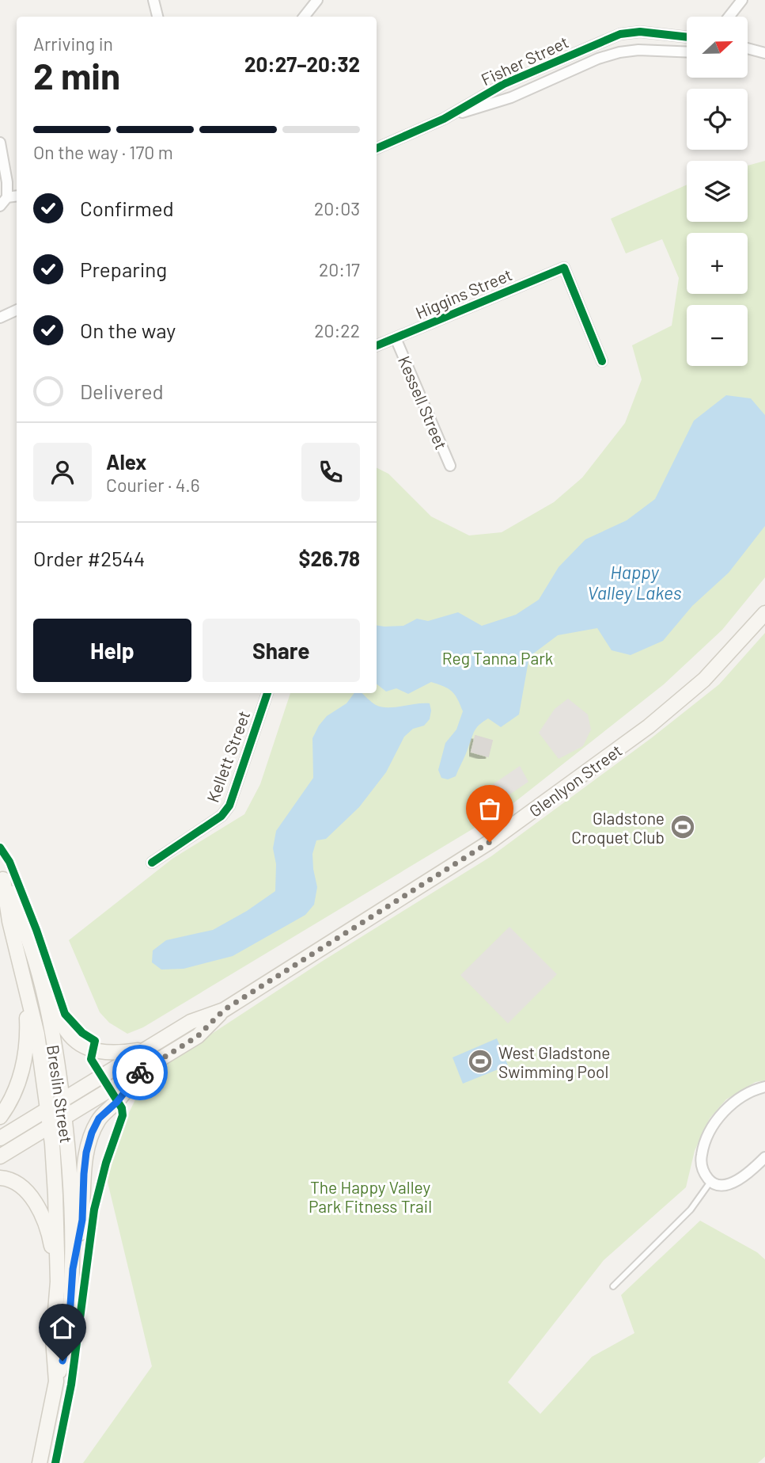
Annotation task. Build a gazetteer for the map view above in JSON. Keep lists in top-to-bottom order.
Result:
{
  "streets": {
    "main road": ["Glenlyon Street", "Breslin Street"],
    "street": [
      "Fisher Street",
      "Higgins Street",
      "Kessell Street",
      "Kellett Street"
    ]
  },
  "crossings": [
    ["Higgins Street", "Kessell Street"],
    ["Glenlyon Street", "Breslin Street"]
  ],
  "water": ["Happy Valley Lakes"],
  "parks": ["Reg Tanna Park", "The Happy Valley Park Fitness Trail"],
  "places": {
    "sports": ["Gladstone Croquet Club", "West Gladstone Swimming Pool"]
  },
  "north": "right",
  "page": {
    "map_buttons": ["+", "−"],
    "heading": ["2 min", "Arriving in", "20:27–20:32"],
    "panel": [
      "Alex",
      "Courier · 4.6",
      "Order #2544",
      "$26.78"
    ],
    "bar": "On the way · 170 m",
    "list": [
      ["Confirmed", "20:03"],
      ["Preparing", "20:17"],
      ["On the way", "20:22"],
      "Delivered"
    ],
    "buttons": ["Help", "Share"]
  }
}
